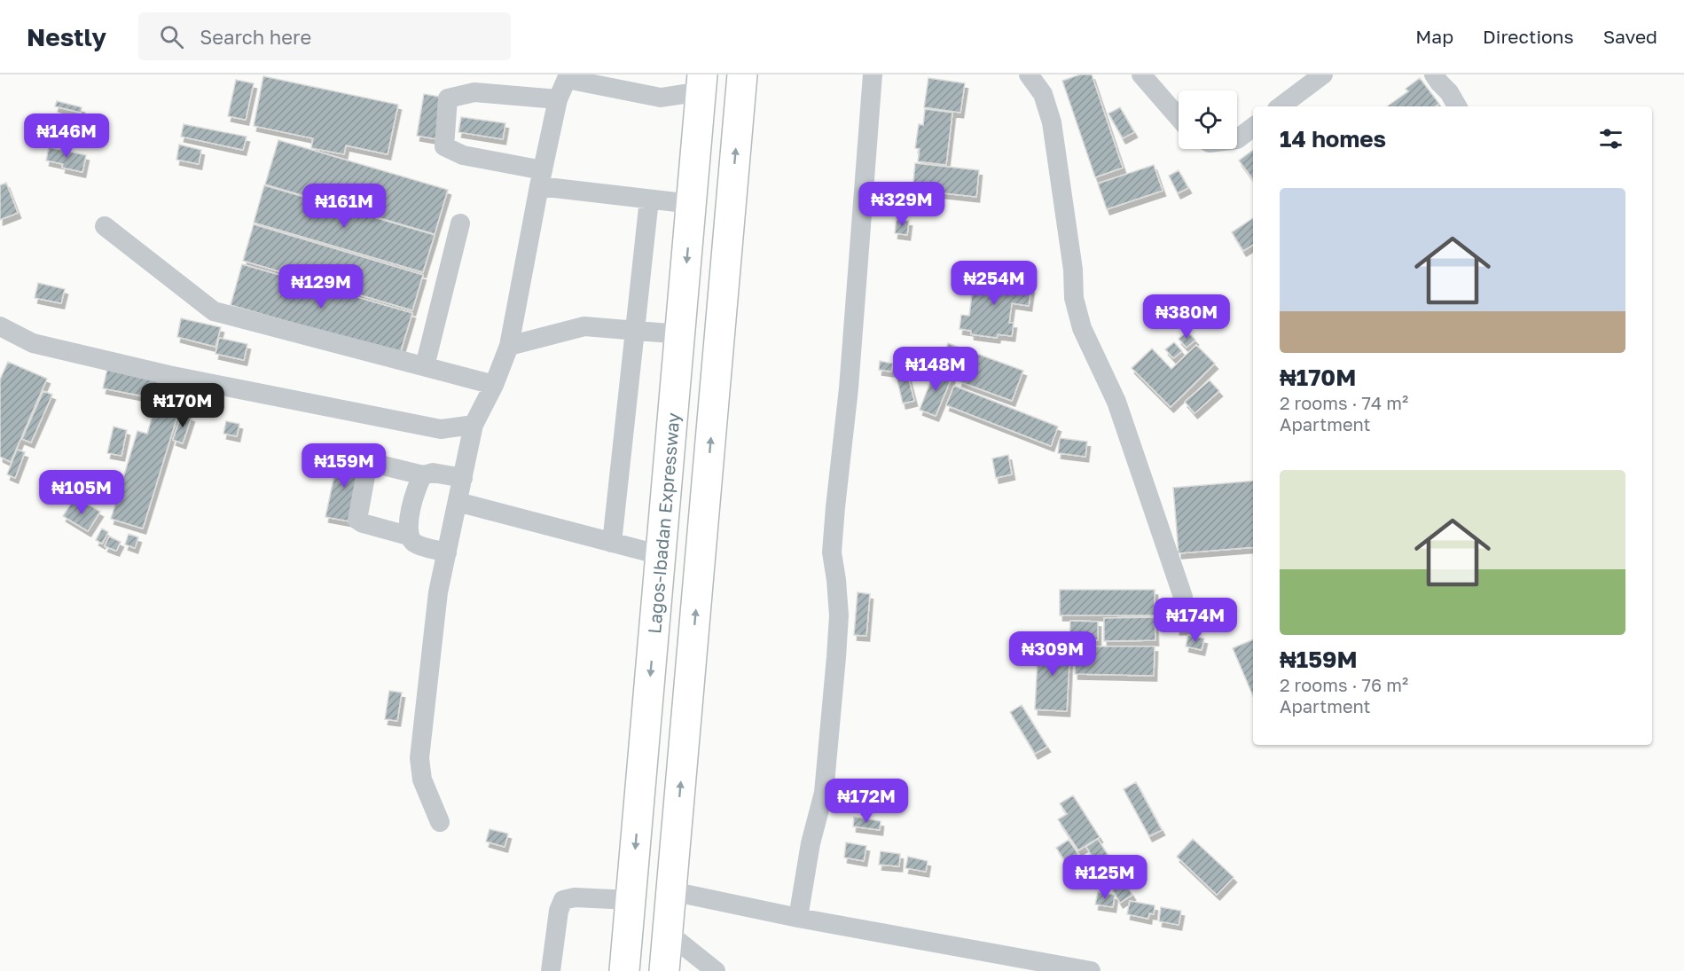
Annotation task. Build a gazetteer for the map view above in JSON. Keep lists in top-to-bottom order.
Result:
{
  "streets": {
    "highway": ["Lagos-Ibadan Expressway"]
  },
  "page": {
    "header": "Nestly",
    "search": "Search here",
    "nav": ["Map", "Directions", "Saved"],
    "heading": "14 homes",
    "price": [
      "₦146M",
      "₦329M",
      "₦161M",
      "₦254M",
      "₦129M",
      "₦380M",
      "₦148M",
      "₦170M",
      "₦159M",
      "₦105M",
      "₦174M",
      "₦309M",
      "₦172M",
      "₦125M"
    ],
    "list": [
      {
        "name": "₦170M",
        "note": "2 rooms · 74 m² · Apartment"
      },
      {
        "name": "₦159M",
        "note": "2 rooms · 76 m² · Apartment"
      }
    ]
  }
}
